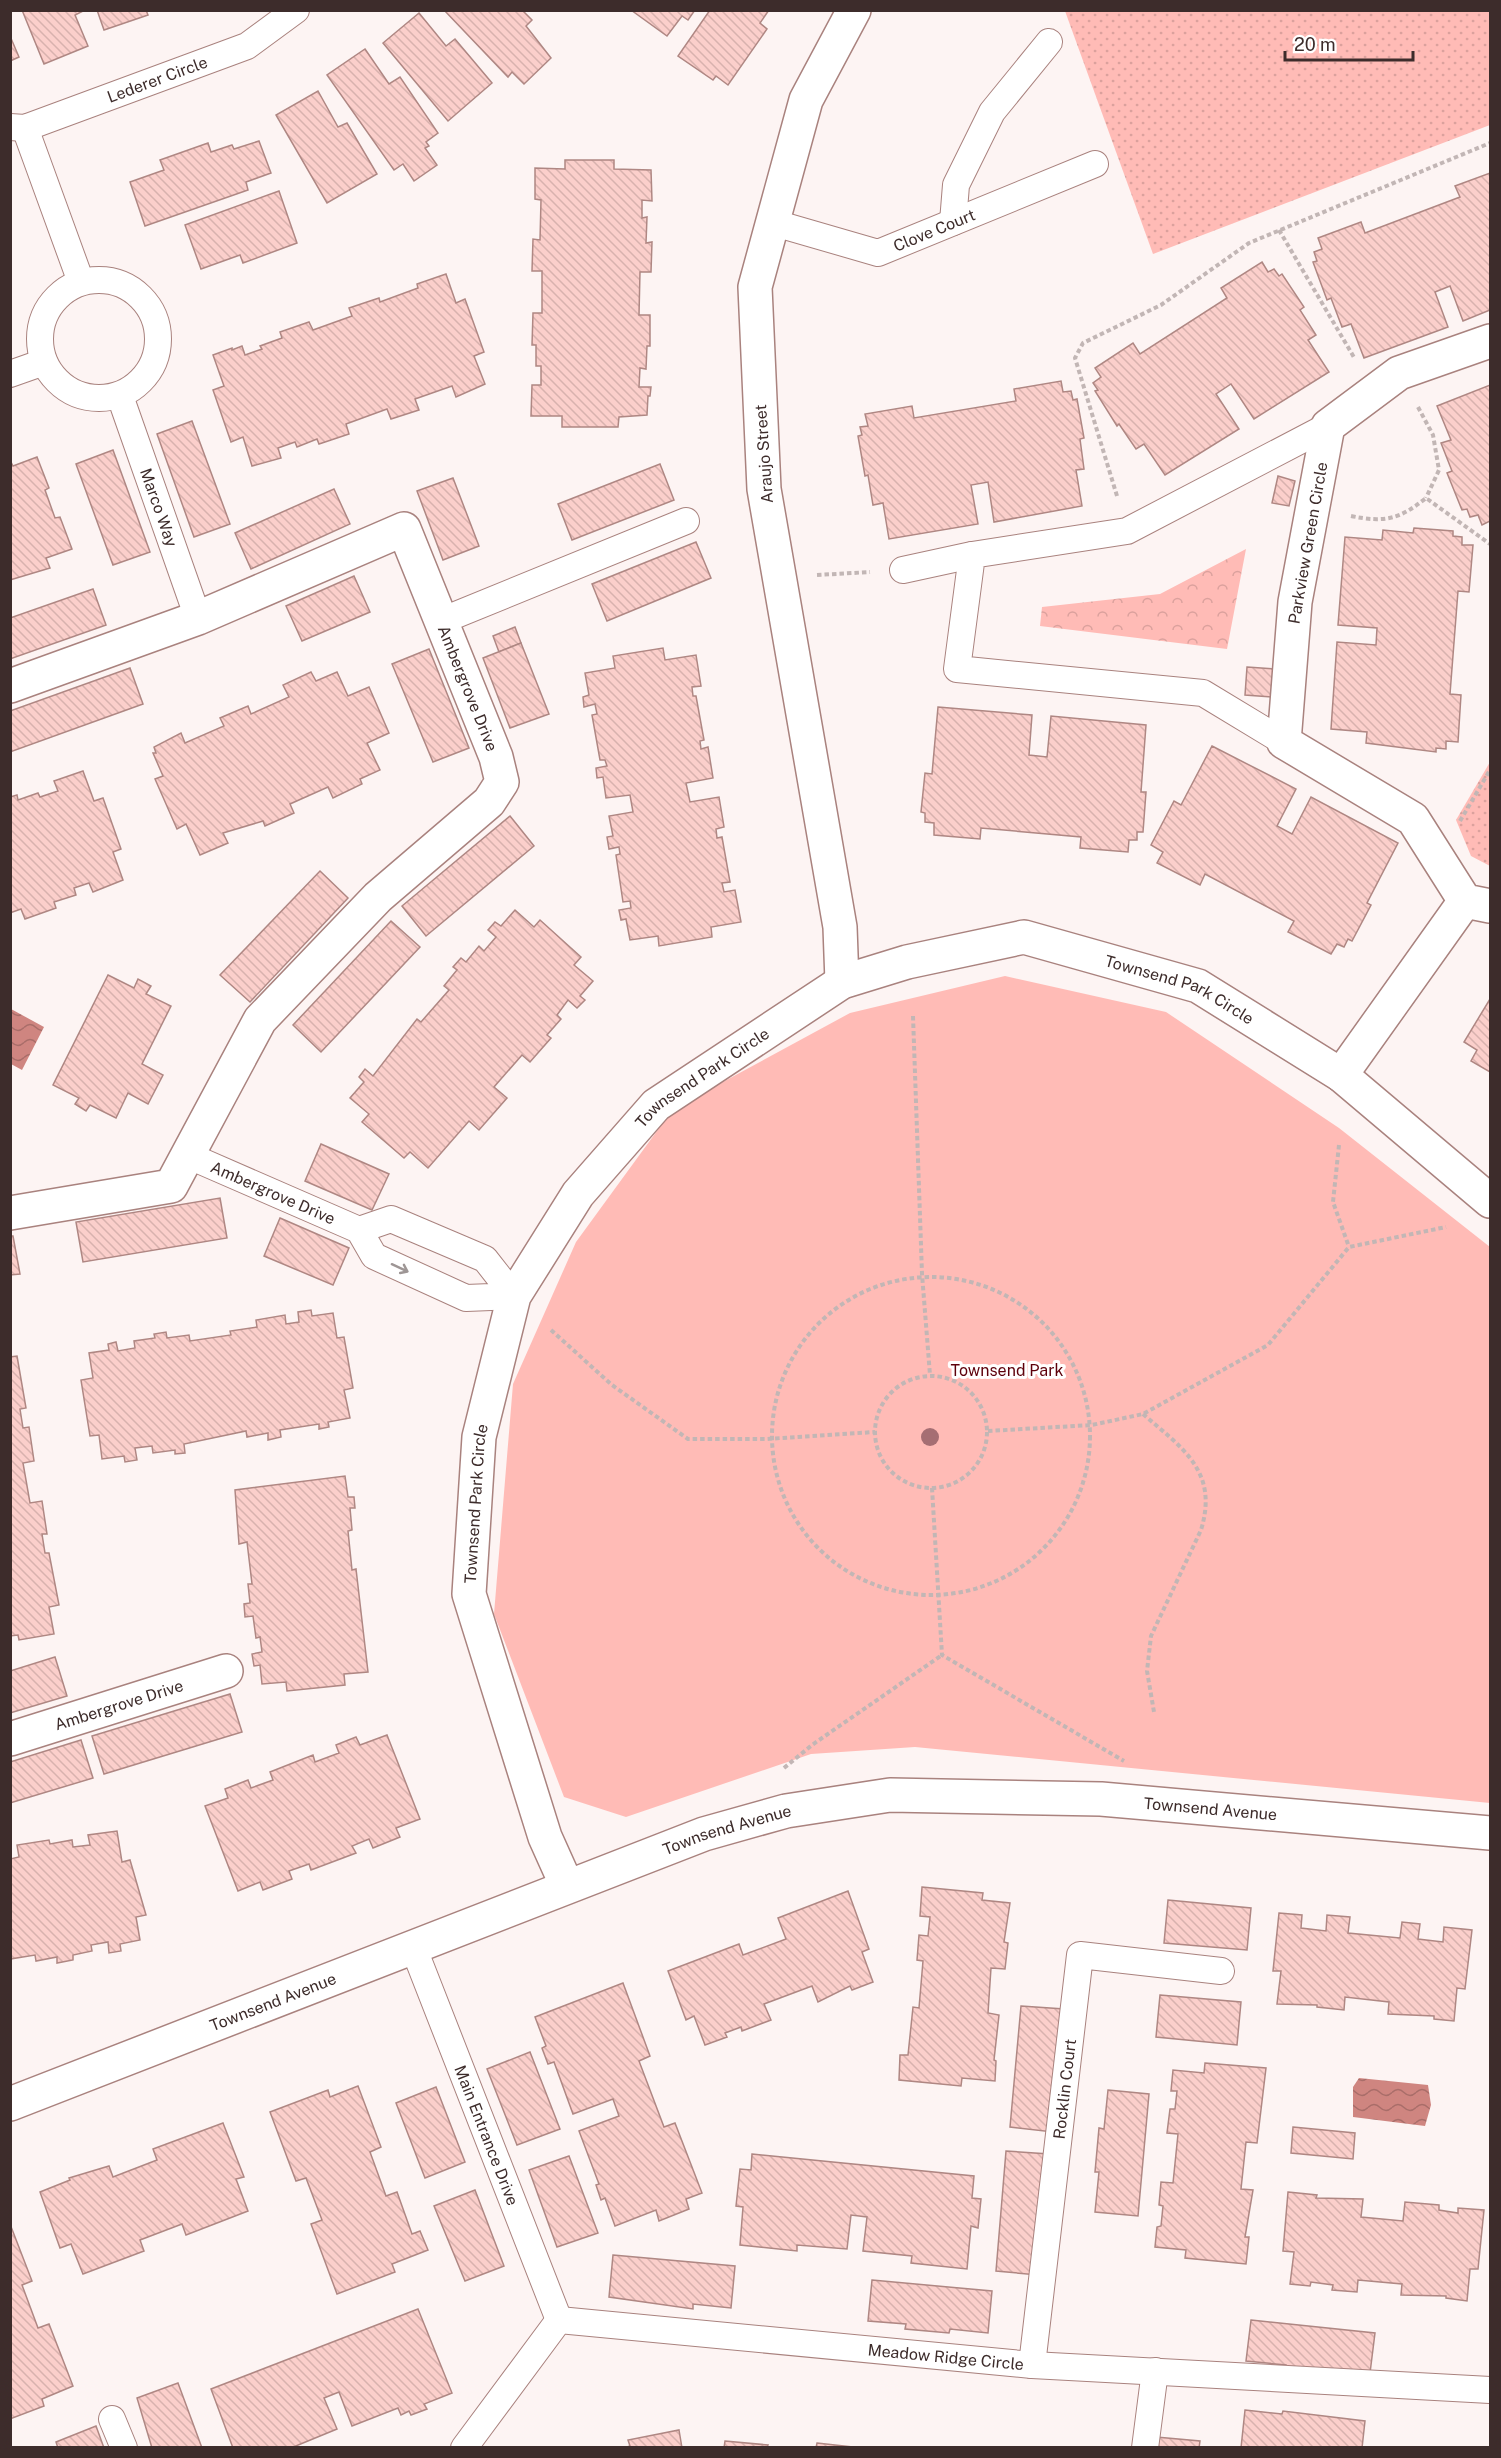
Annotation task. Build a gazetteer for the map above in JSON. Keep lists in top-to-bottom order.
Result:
{
  "streets": {
    "street": [
      "Araujo Street",
      "Parkview Green Circle",
      "Ambergrove Drive",
      "Townsend Park Circle",
      "Townsend Avenue"
    ],
    "lane": [
      "Lederer Circle",
      "Clove Court",
      "Marco Way",
      "Rocklin Court",
      "Main Entrance Drive",
      "Meadow Ridge Circle"
    ]
  },
  "crossings": [
    ["Clove Court", "Araujo Street"],
    ["Araujo Street", "Townsend Park Circle"],
    ["Marco Way", "Ambergrove Drive"],
    ["Townsend Park Circle", "Townsend Avenue"],
    ["Townsend Avenue", "Main Entrance Drive"],
    ["Rocklin Court", "Meadow Ridge Circle"],
    ["Main Entrance Drive", "Meadow Ridge Circle"]
  ],
  "parks": ["Townsend Park"],
  "scale_bar": "20 m"
}
